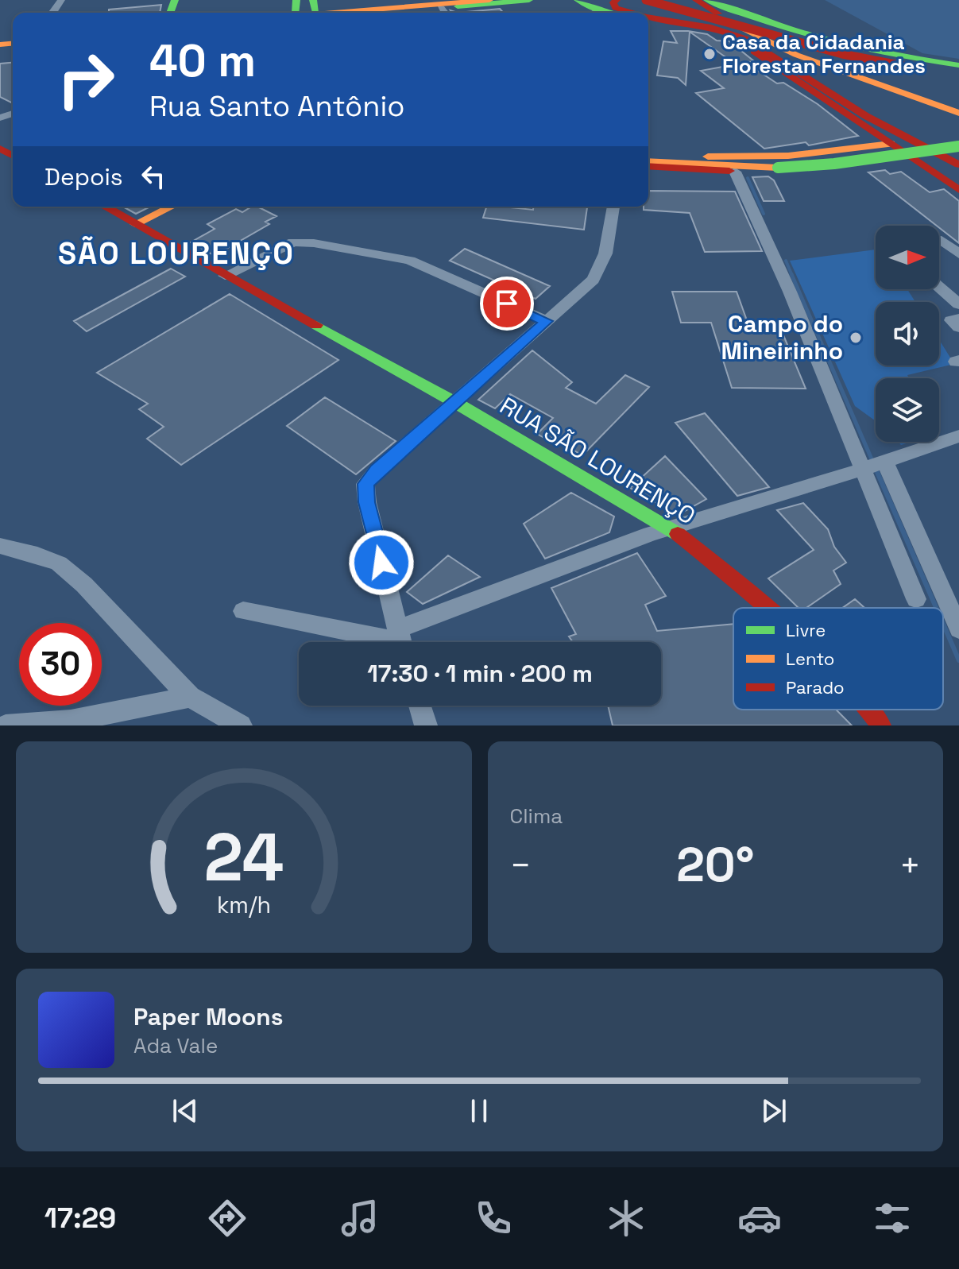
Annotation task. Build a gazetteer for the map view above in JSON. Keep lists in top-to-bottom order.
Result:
{
  "streets": {
    "main road": ["RUA SÃO LOURENÇO"]
  },
  "districts": ["SÃO LOURENÇO"],
  "places": ["Casa da Cidadania Florestan Fernandes", "Campo do Mineirinho"],
  "legend": ["Livre", "Lento", "Parado"],
  "north": "right",
  "page": {
    "turn": ["40 m", "Rua Santo Antônio"],
    "then": "Depois",
    "limit": "30",
    "trip": "17:30 · 1 min · 200 m",
    "tile": "Clima",
    "heat": ["−", "20°", "+"],
    "song": ["Paper Moons", "Ada Vale"],
    "tabs": "17:29",
    "gauge": ["24", "km/h"]
  }
}
